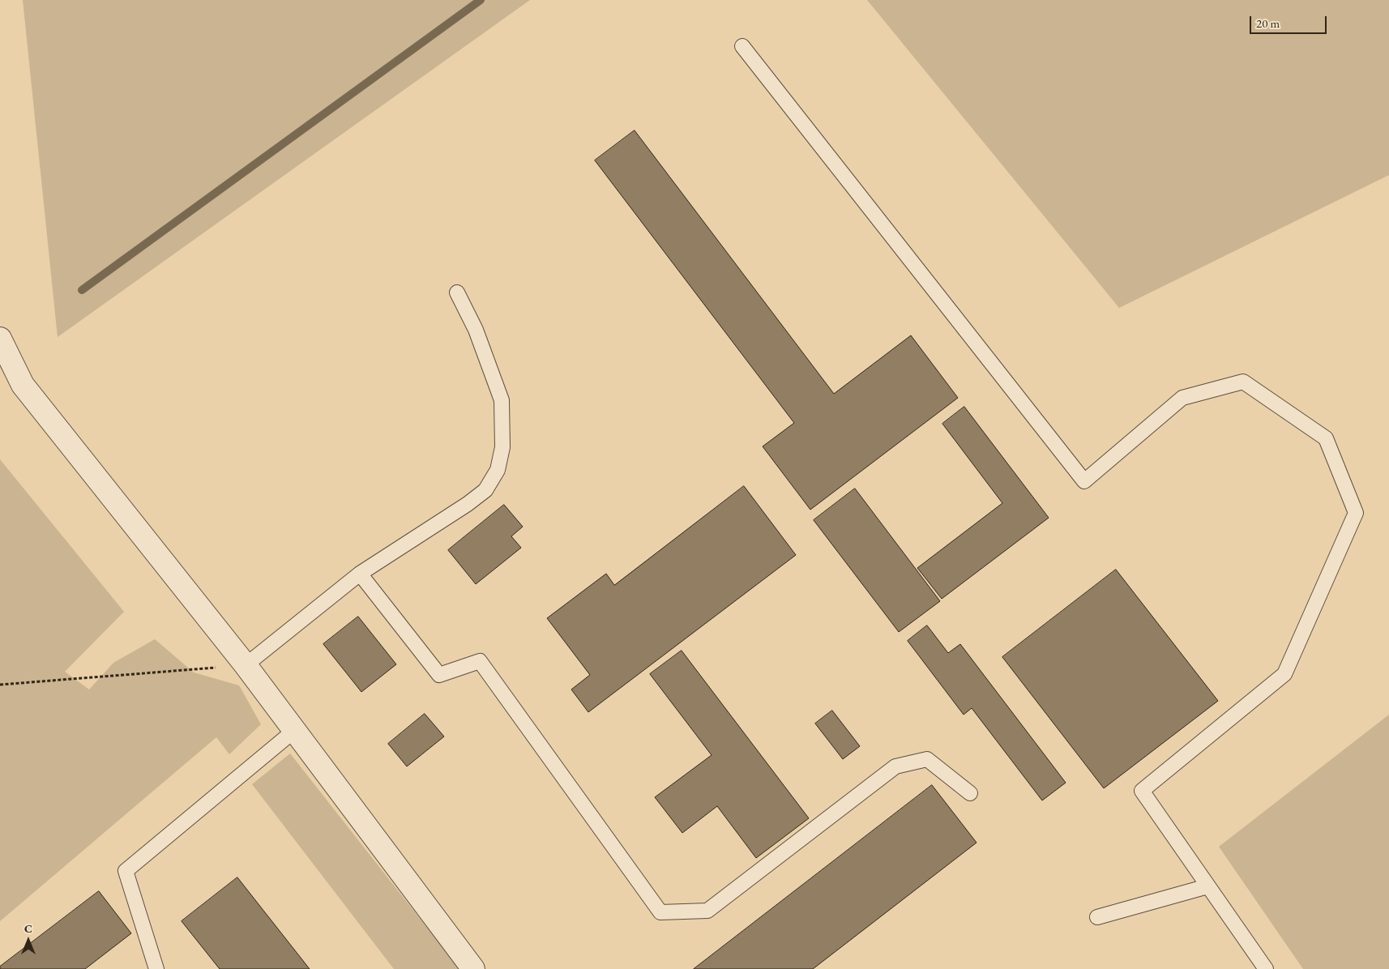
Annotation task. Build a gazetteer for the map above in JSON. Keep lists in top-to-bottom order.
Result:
{
  "scale_bar": "20 m",
  "north": "top"
}
